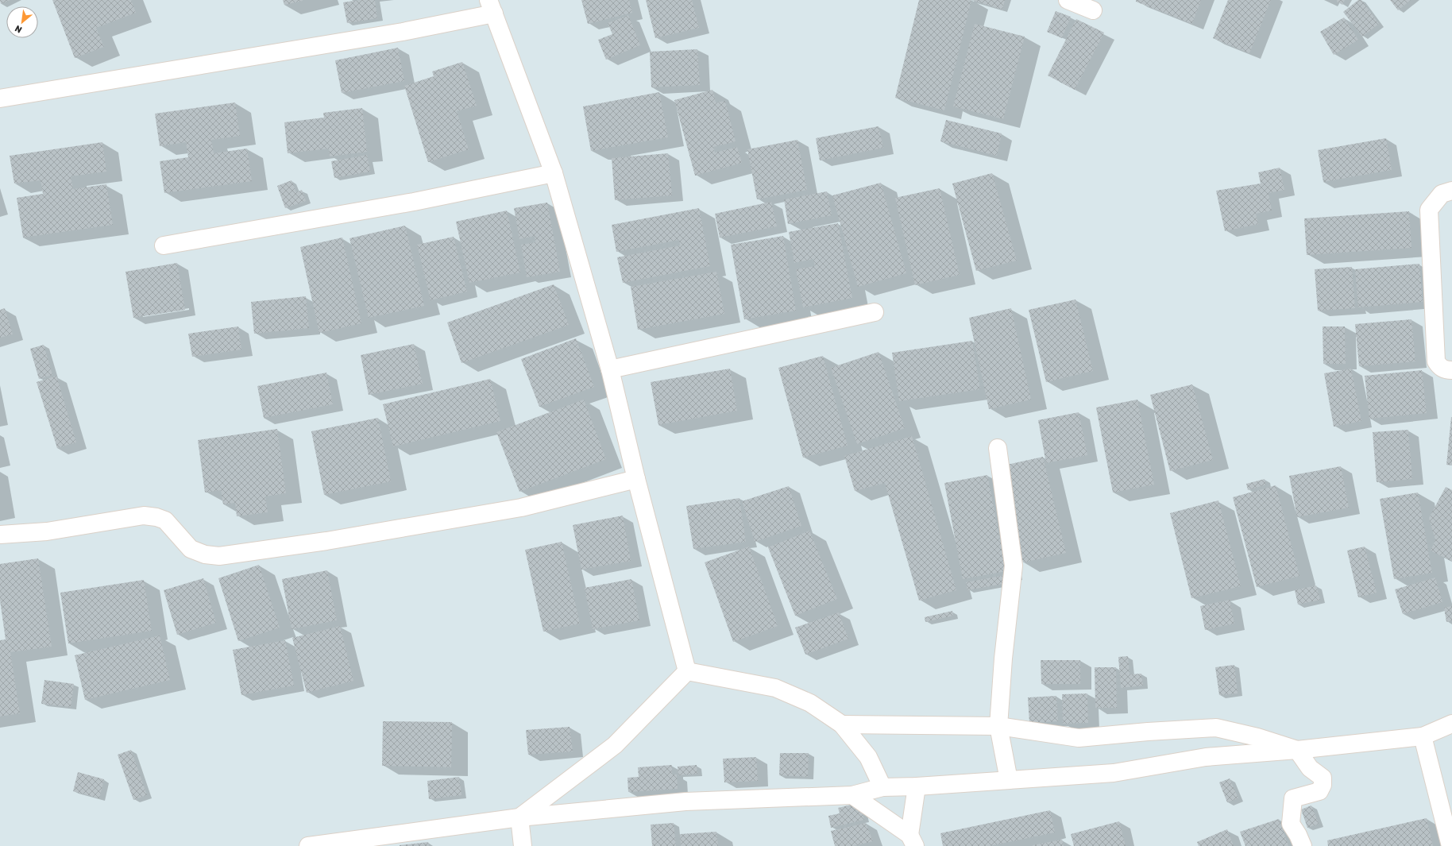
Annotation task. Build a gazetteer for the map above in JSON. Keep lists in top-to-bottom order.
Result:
{
  "north": "bottom left"
}
